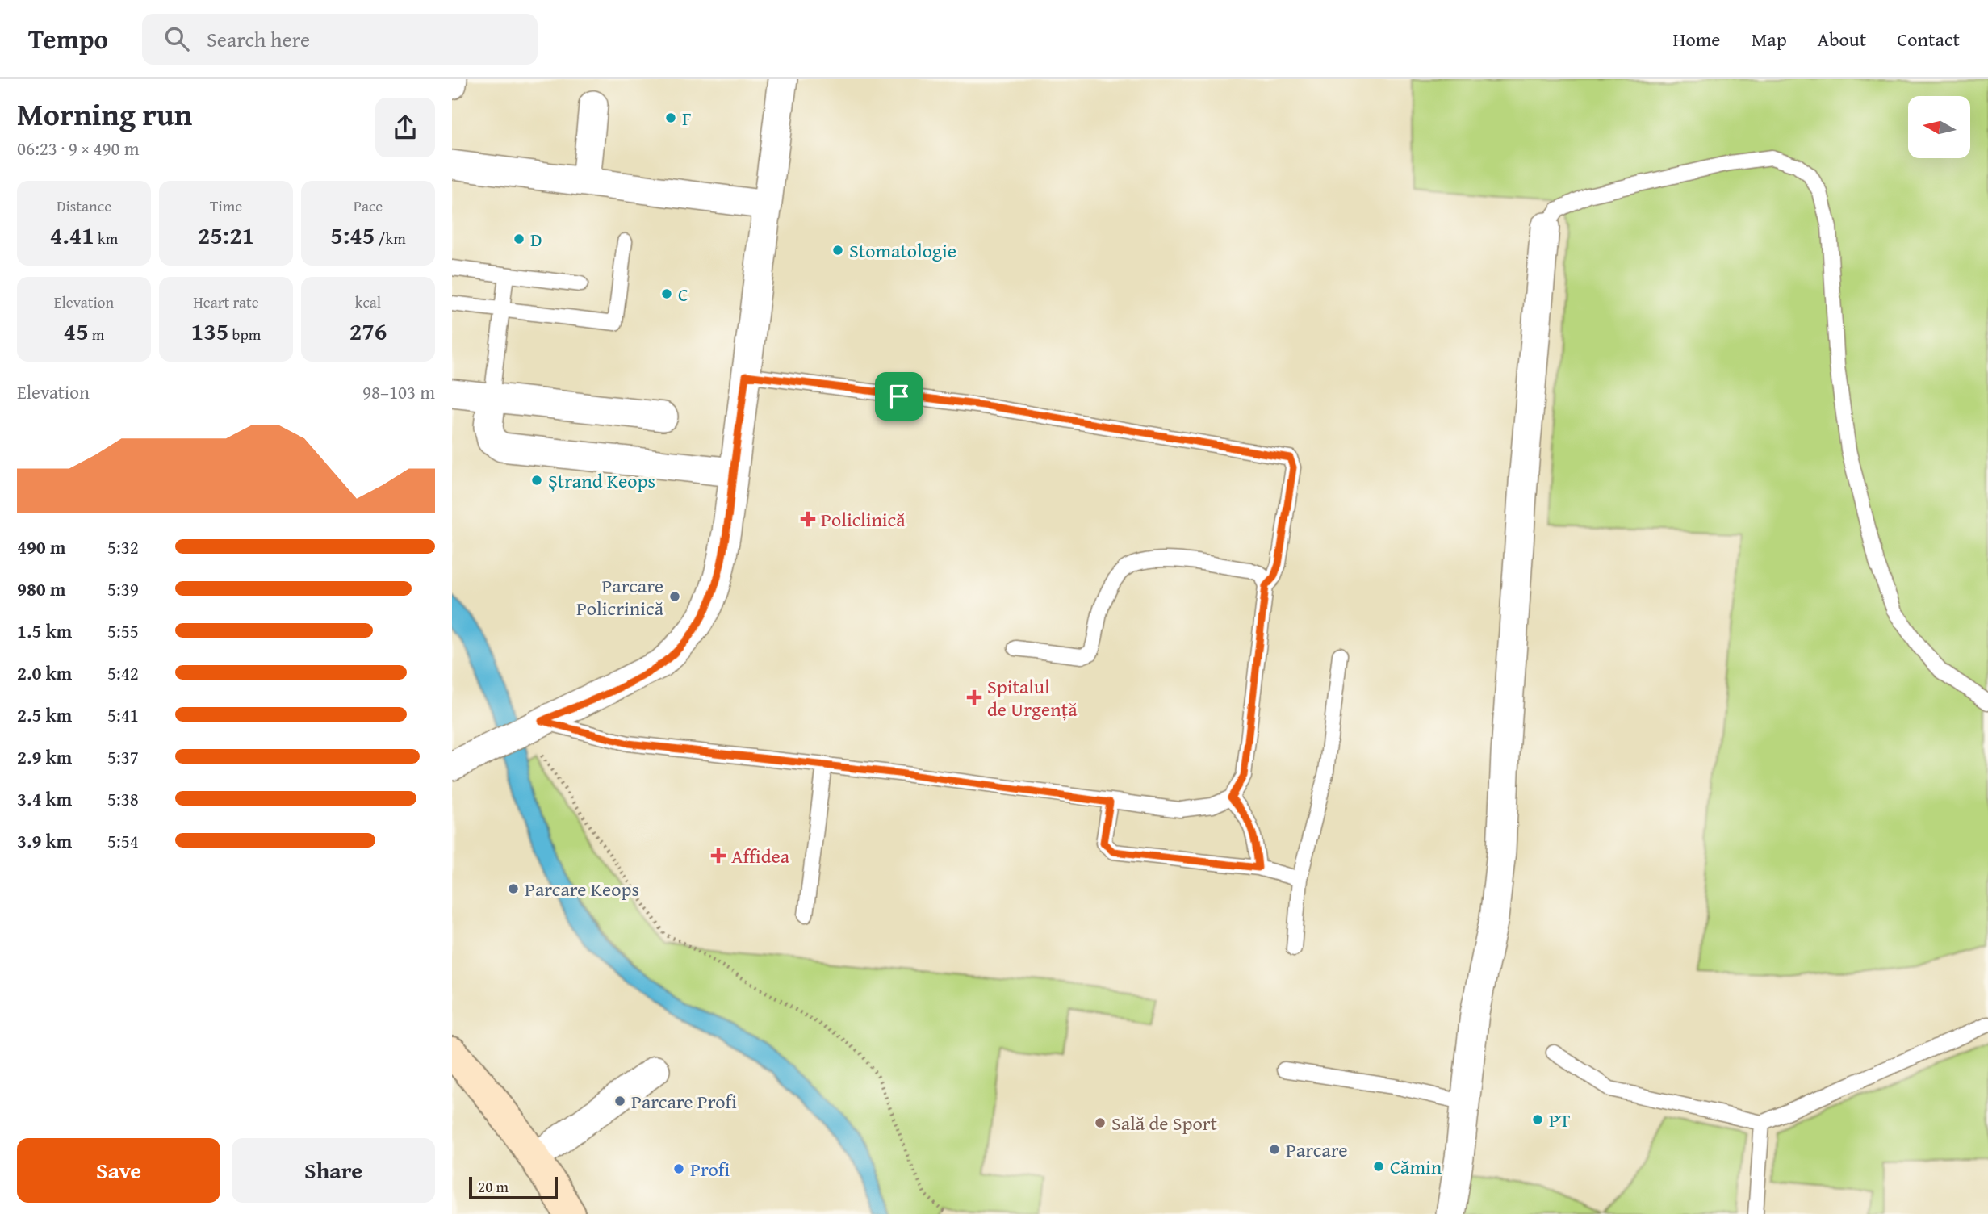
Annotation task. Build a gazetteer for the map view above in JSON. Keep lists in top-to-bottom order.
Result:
{
  "places": {
    "other": [
      "F",
      "D",
      "Stomatologie",
      "C",
      "Ștrand Keops",
      "Parcare Policrinică",
      "Parcare Keops",
      "Parcare Profi",
      "PT",
      "Sală de Sport",
      "Parcare",
      "Cămin",
      "Profi"
    ],
    "health": ["Policlinică", "Spitalul de Urgență", "Affidea"]
  },
  "scale_bar": "20 m",
  "north": "left",
  "page": {
    "header": "Tempo",
    "search": "Search here",
    "nav": [
      "Home",
      "Map",
      "About",
      "Contact"
    ],
    "heading": ["Morning run", "06:23 · 9 × 490 m"],
    "stats": [
      ["Distance", "4.41 km"],
      ["Time", "25:21"],
      ["Pace", "5:45 /km"],
      ["Elevation", "45 m"],
      ["Heart rate", "135 bpm"],
      ["kcal", "276"]
    ],
    "chart": ["Elevation", "98–103 m"],
    "list": [
      {
        "name": "490 m",
        "note": "5:32"
      },
      {
        "name": "980 m",
        "note": "5:39"
      },
      {
        "name": "1.5 km",
        "note": "5:55"
      },
      {
        "name": "2.0 km",
        "note": "5:42"
      },
      {
        "name": "2.5 km",
        "note": "5:41"
      },
      {
        "name": "2.9 km",
        "note": "5:37"
      },
      {
        "name": "3.4 km",
        "note": "5:38"
      },
      {
        "name": "3.9 km",
        "note": "5:54"
      }
    ],
    "buttons": ["Save", "Share"],
    "scale": "20 m"
  }
}
